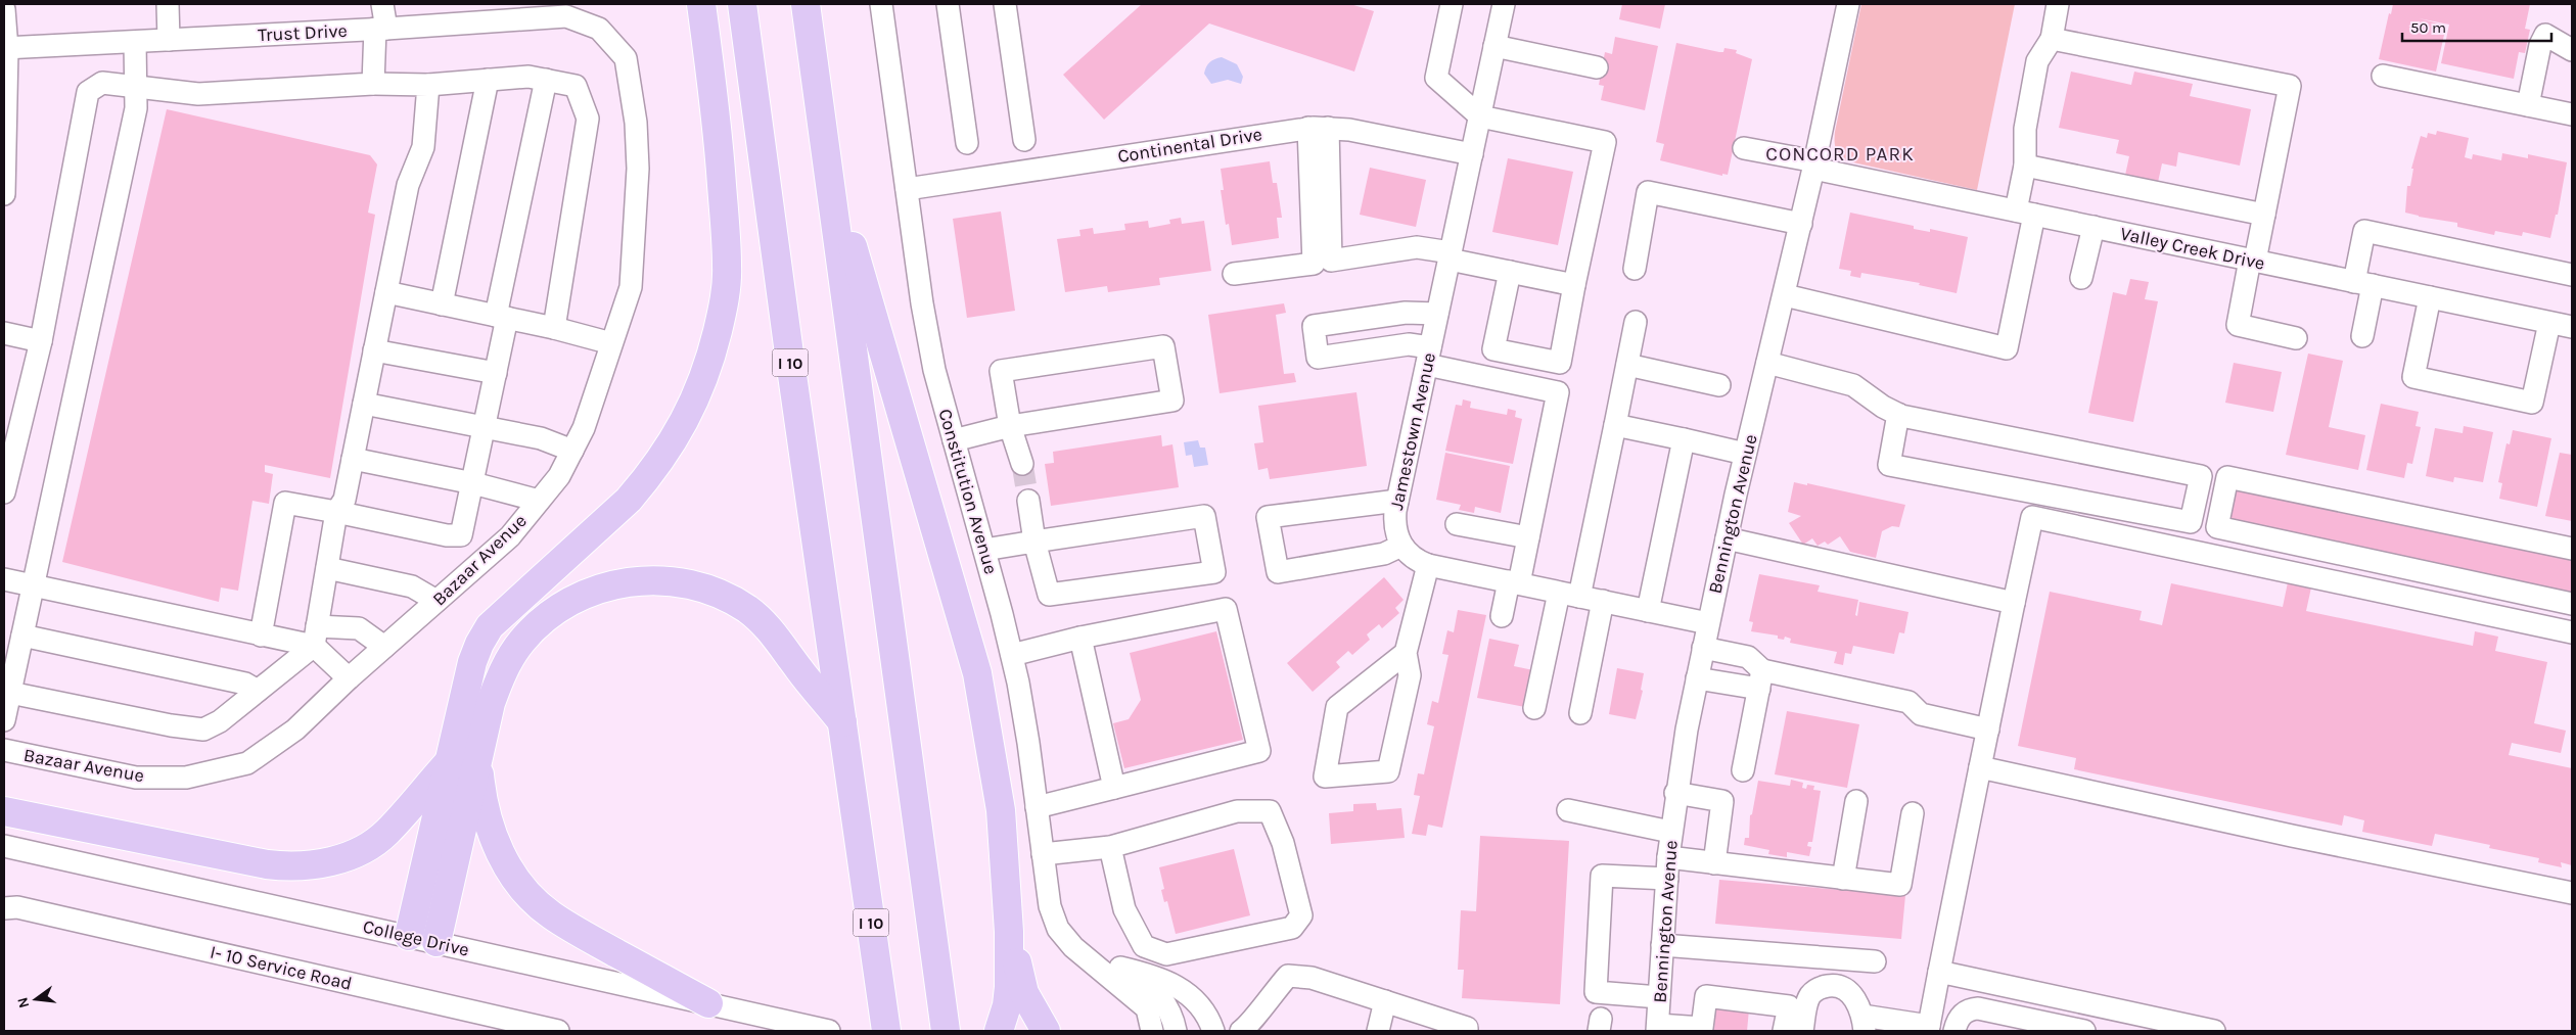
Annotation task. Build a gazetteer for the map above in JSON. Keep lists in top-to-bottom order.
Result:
{
  "streets": {
    "highway": ["I 10"],
    "street": [
      "Trust Drive",
      "Continental Drive",
      "Valley Creek Drive",
      "Jamestown Avenue",
      "Constitution Avenue",
      "Bennington Avenue",
      "Bazaar Avenue",
      "College Drive",
      "I- 10 Service Road"
    ]
  },
  "crossings": [
    ["Trust Drive", "Bazaar Avenue"],
    ["Continental Drive", "Jamestown Avenue"],
    ["Continental Drive", "Constitution Avenue"],
    ["Valley Creek Drive", "Bennington Avenue"]
  ],
  "districts": ["CONCORD PARK"],
  "scale_bar": "50 m",
  "north": "left"
}
